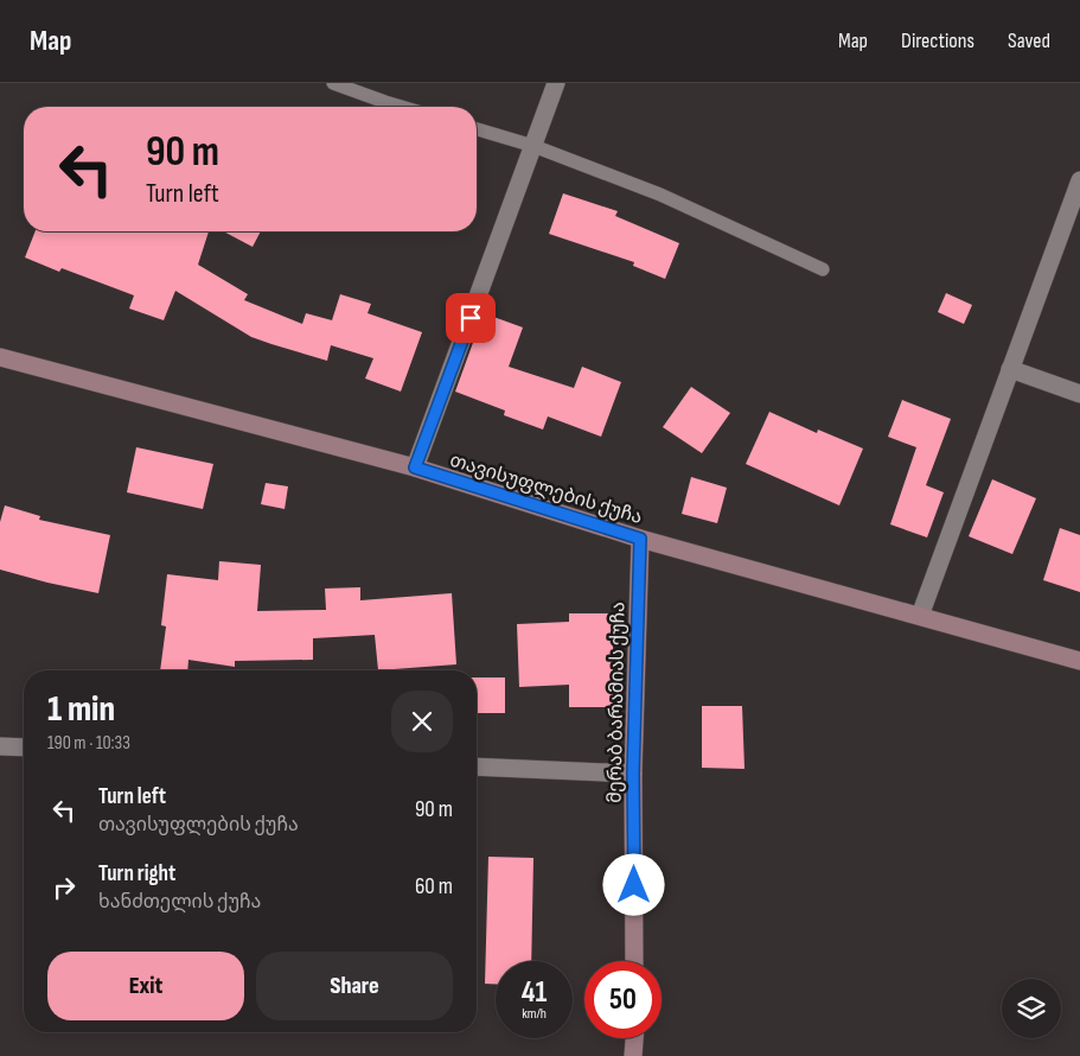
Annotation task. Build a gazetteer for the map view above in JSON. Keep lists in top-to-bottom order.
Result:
{
  "streets": {
    "main road": ["თავისუფლების ქუჩა", "მერაბ ბარამიას ქუჩა"]
  },
  "crossings": [
    ["თავისუფლების ქუჩა", "მერაბ ბარამიას ქუჩა"]
  ],
  "page": {
    "header": "Map",
    "nav": ["Map", "Directions", "Saved"],
    "turn": ["90 m", "Turn left"],
    "heading": ["1 min", "190 m · 10:33"],
    "list": [
      {
        "name": "Turn left",
        "note": "თავისუფლების ქუჩა",
        "value": "90 m"
      },
      {
        "name": "Turn right",
        "note": "ხანძთელის ქუჩა",
        "value": "60 m"
      }
    ],
    "buttons": ["Exit", "Share"],
    "speed": "41 km/h",
    "limit": "50"
  }
}
